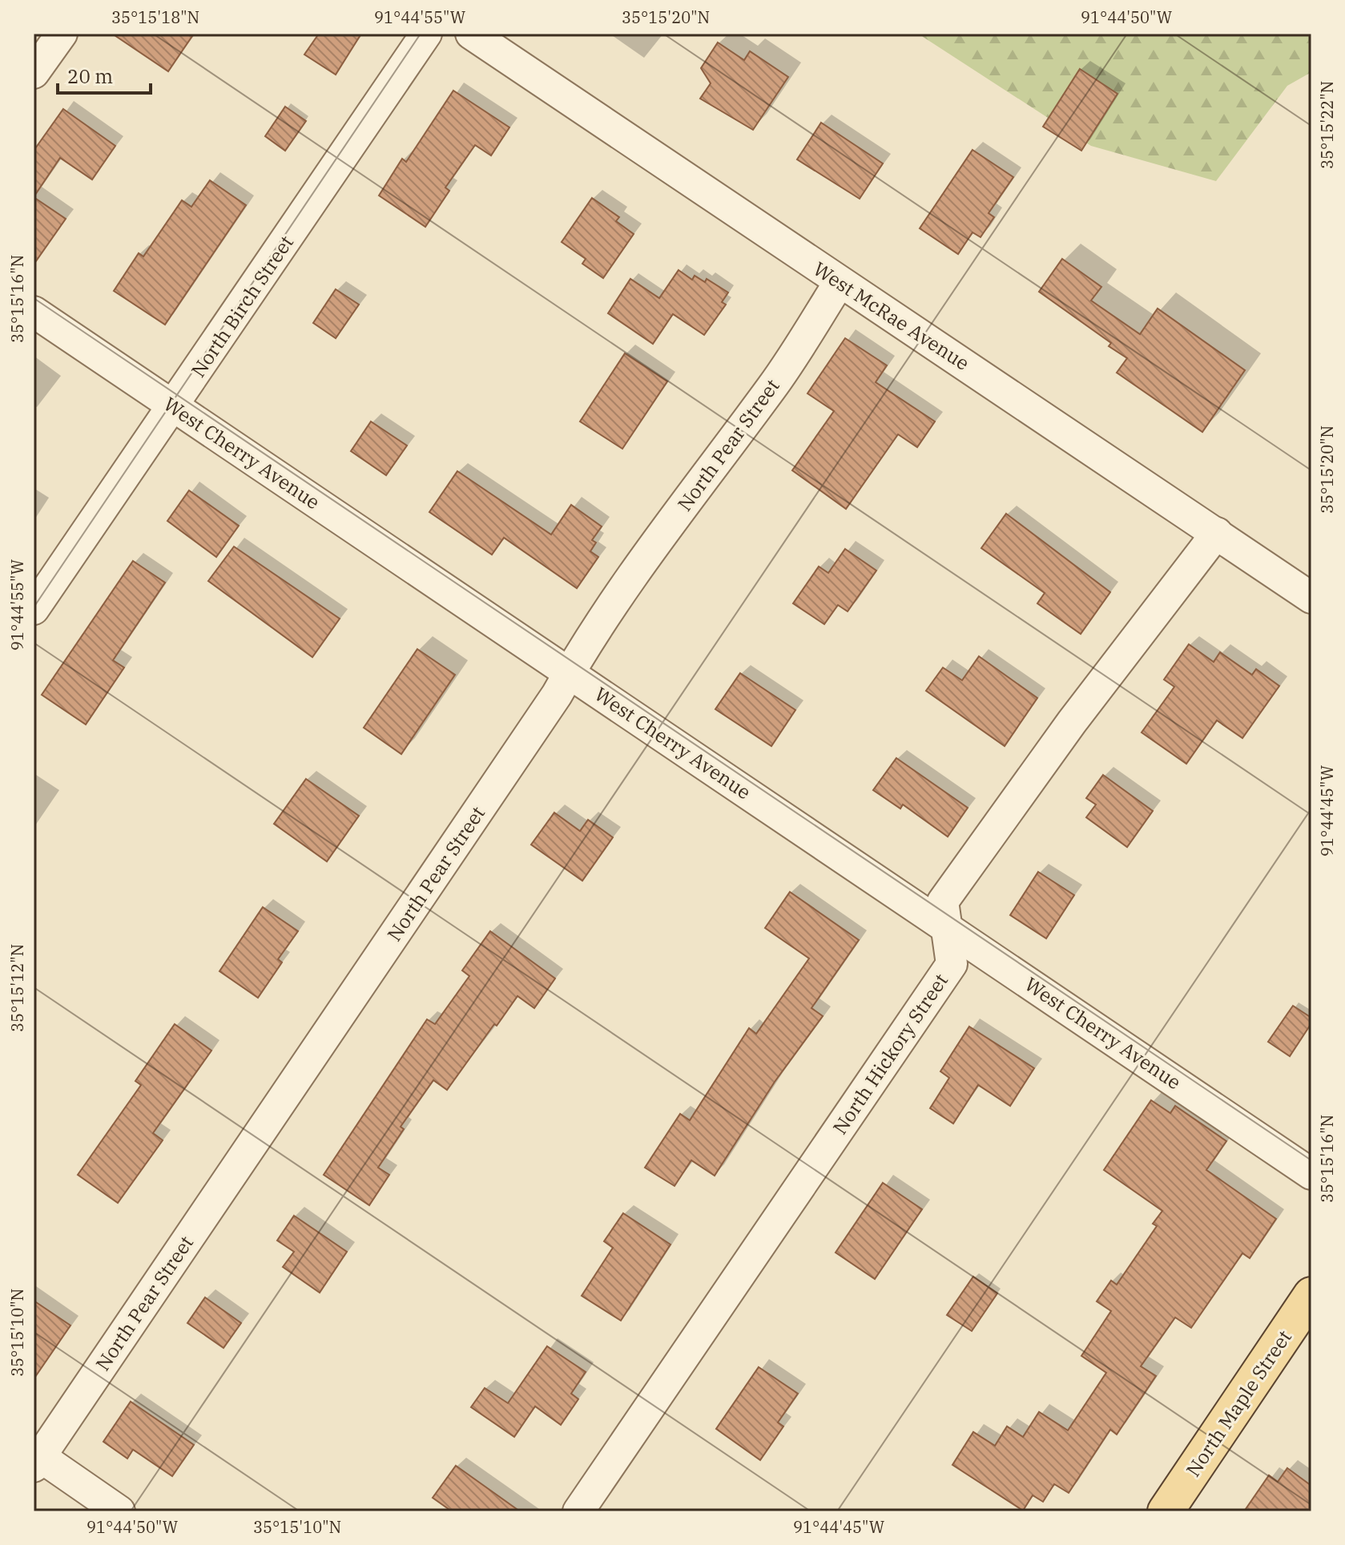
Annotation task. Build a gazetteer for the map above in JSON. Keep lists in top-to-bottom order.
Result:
{
  "streets": {
    "main road": ["North Maple Street"],
    "street": [
      "North Birch Street",
      "West McRae Avenue",
      "North Pear Street",
      "West Cherry Avenue",
      "North Hickory Street"
    ]
  },
  "crossings": [
    ["North Birch Street", "West Cherry Avenue"],
    ["West McRae Avenue", "North Pear Street"],
    ["West McRae Avenue", "North Hickory Street"],
    ["North Pear Street", "West Cherry Avenue"],
    ["West Cherry Avenue", "North Hickory Street"]
  ],
  "scale_bar": "20 m",
  "coordinates": [
    "35°15'18\"N",
    "91°44'55\"W",
    "35°15'20\"N",
    "91°44'50\"W",
    "35°15'22\"N",
    "35°15'16\"N",
    "91°44'45\"W",
    "35°15'12\"N",
    "35°15'10\"N"
  ]
}
